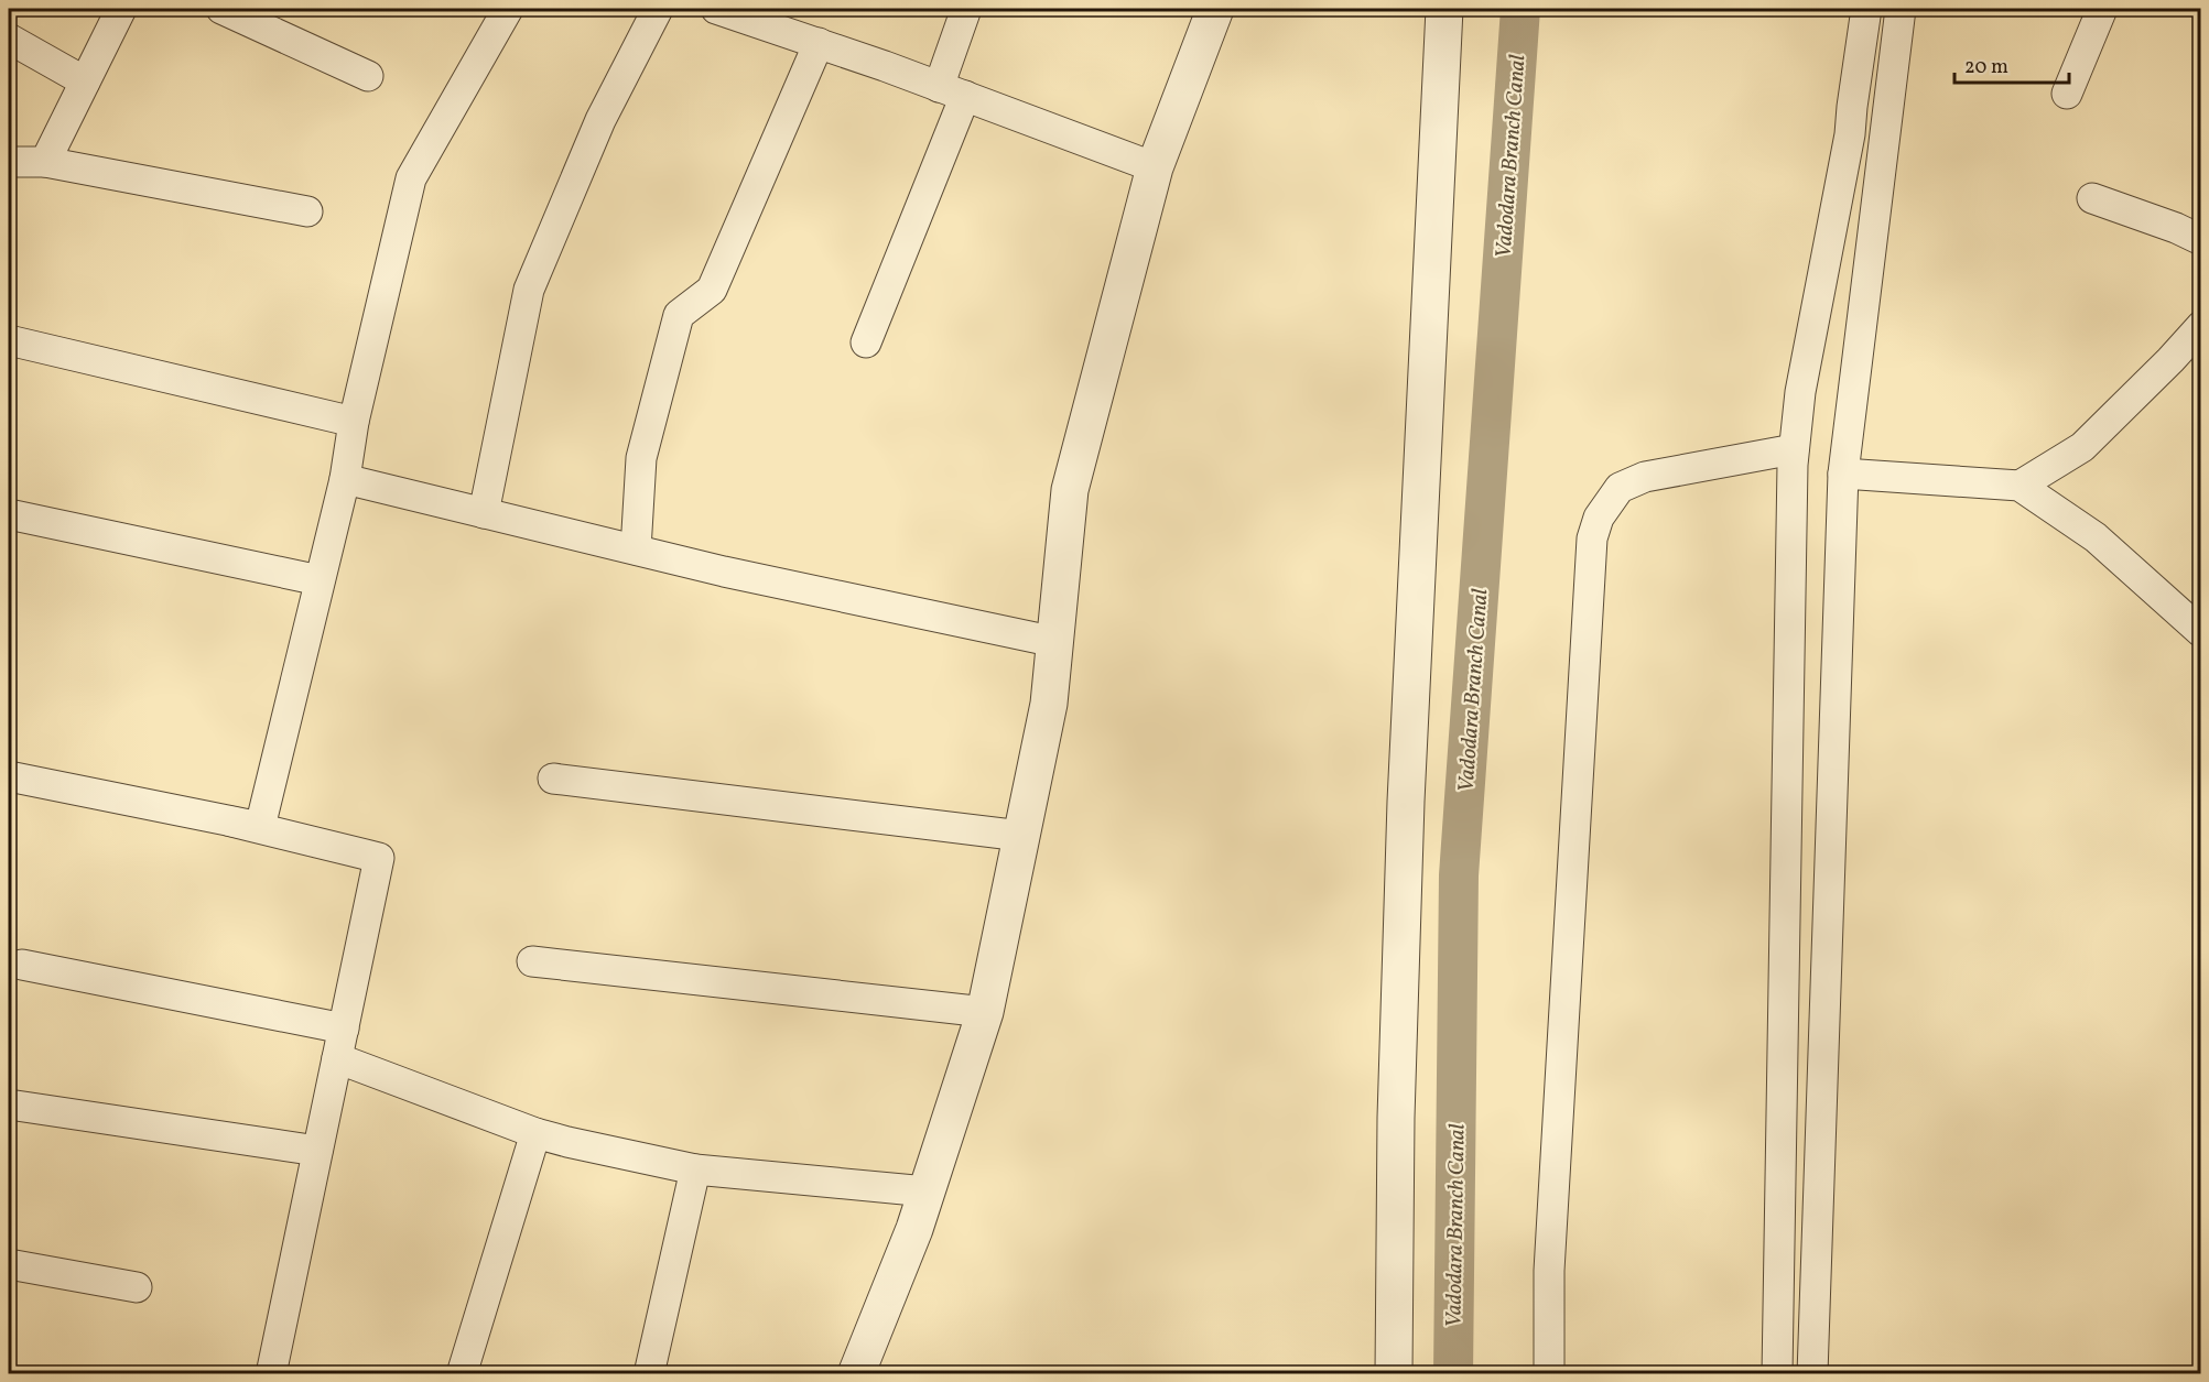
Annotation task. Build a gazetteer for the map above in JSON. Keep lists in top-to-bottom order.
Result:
{
  "water": ["Vadodara Branch Canal"],
  "scale_bar": "20 m"
}
